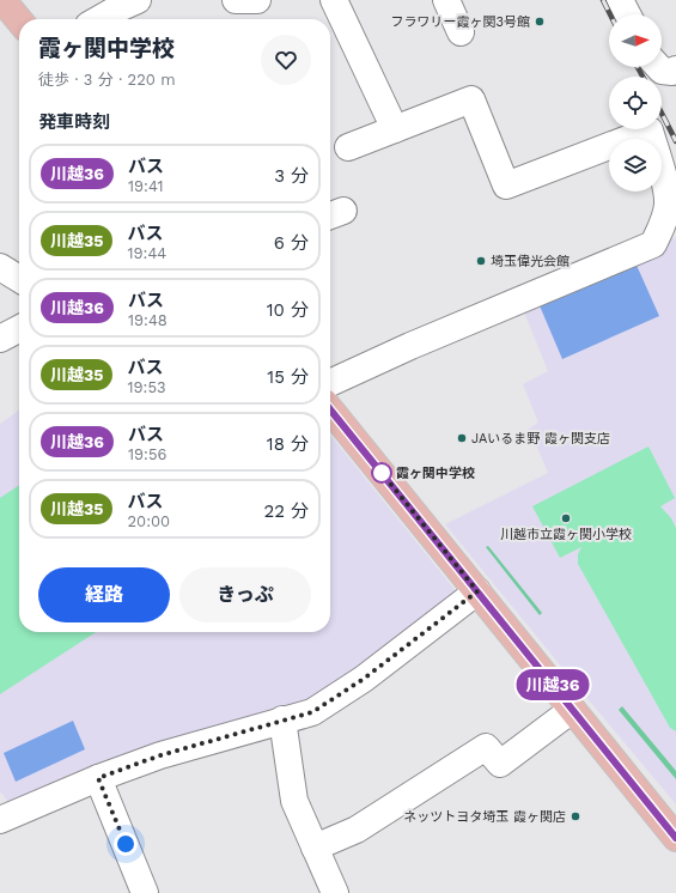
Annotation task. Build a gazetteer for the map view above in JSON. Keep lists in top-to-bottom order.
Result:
{
  "places": [
    "フラワリー霞ヶ関3号館",
    "埼玉偉光会館",
    "JAいるま野 霞ヶ関支店",
    "霞ヶ関中学校",
    "川越市立霞ヶ関小学校",
    "ネッツトヨタ埼玉 霞ヶ関店"
  ],
  "lines": ["bus line 川越36"],
  "north": "right",
  "page": {
    "on_map": "川越36",
    "heading": [
      ["霞ヶ関中学校", "徒歩 · 3 分 · 220 m"],
      "発車時刻"
    ],
    "list": [
      {
        "mark": "川越36",
        "name": "バス",
        "note": "19:41",
        "value": "3 分"
      },
      {
        "mark": "川越35",
        "name": "バス",
        "note": "19:44",
        "value": "6 分"
      },
      {
        "mark": "川越36",
        "name": "バス",
        "note": "19:48",
        "value": "10 分"
      },
      {
        "mark": "川越35",
        "name": "バス",
        "note": "19:53",
        "value": "15 分"
      },
      {
        "mark": "川越36",
        "name": "バス",
        "note": "19:56",
        "value": "18 分"
      },
      {
        "mark": "川越35",
        "name": "バス",
        "note": "20:00",
        "value": "22 分"
      }
    ],
    "buttons": ["経路", "きっぷ"]
  }
}
